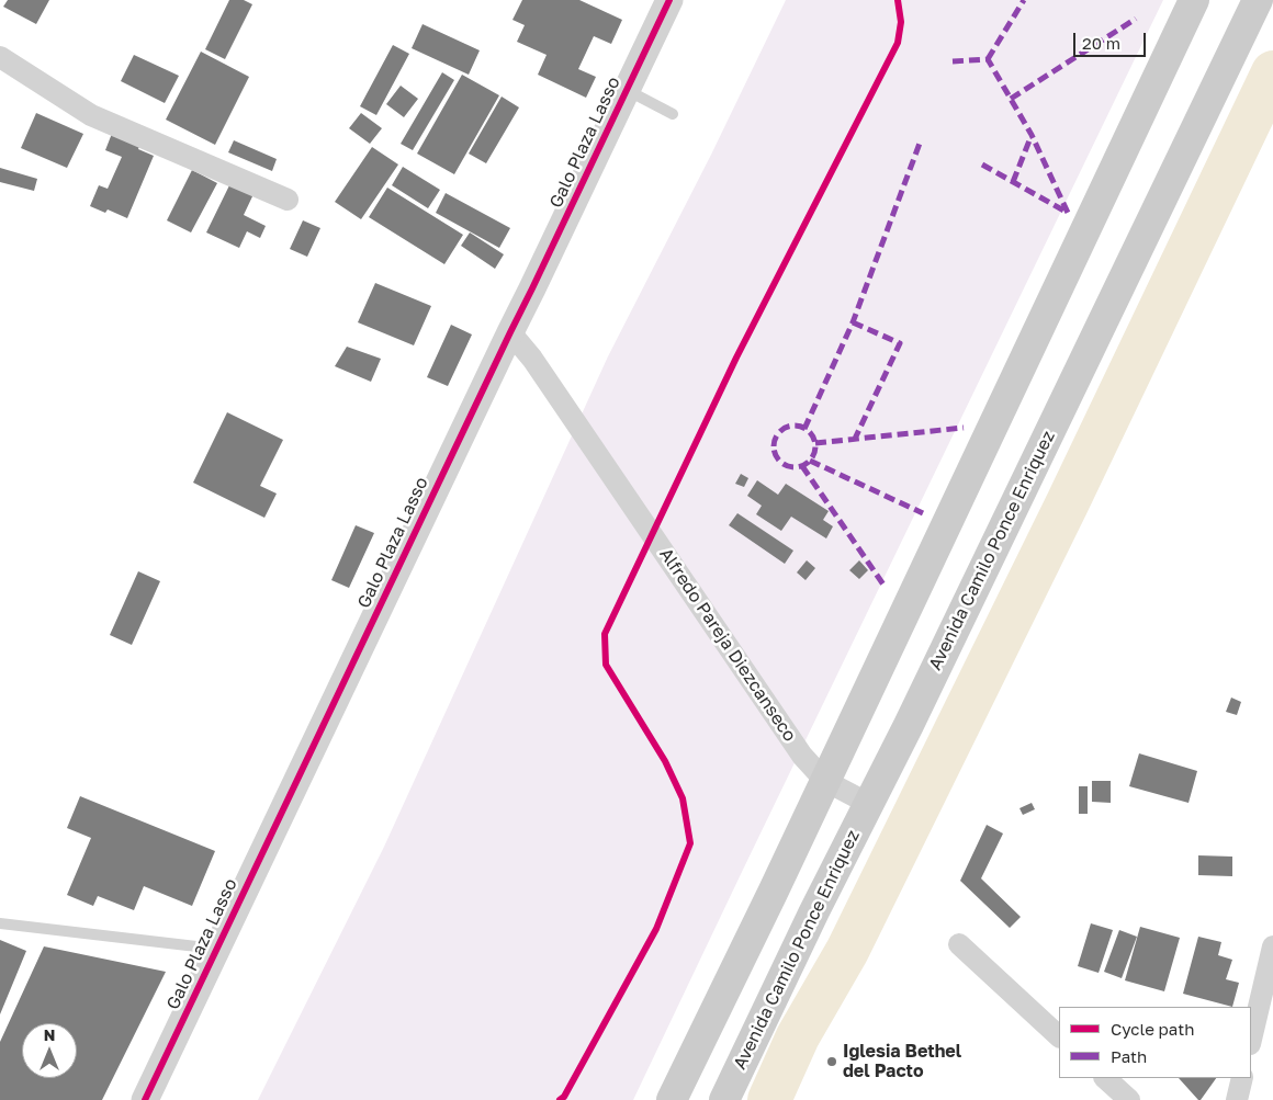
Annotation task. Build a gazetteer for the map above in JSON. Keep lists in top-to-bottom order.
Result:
{
  "streets": {
    "main road": ["Avenida Camilo Ponce Enriquez"],
    "street": ["Galo Plaza Lasso", "Alfredo Pareja Diezcanseco"]
  },
  "crossings": [
    ["Galo Plaza Lasso", "Alfredo Pareja Diezcanseco"],
    ["Avenida Camilo Ponce Enriquez", "Alfredo Pareja Diezcanseco"]
  ],
  "places": ["Iglesia Bethel del Pacto"],
  "legend": ["Cycle path", "Path"],
  "scale_bar": "20 m",
  "north": "top"
}
